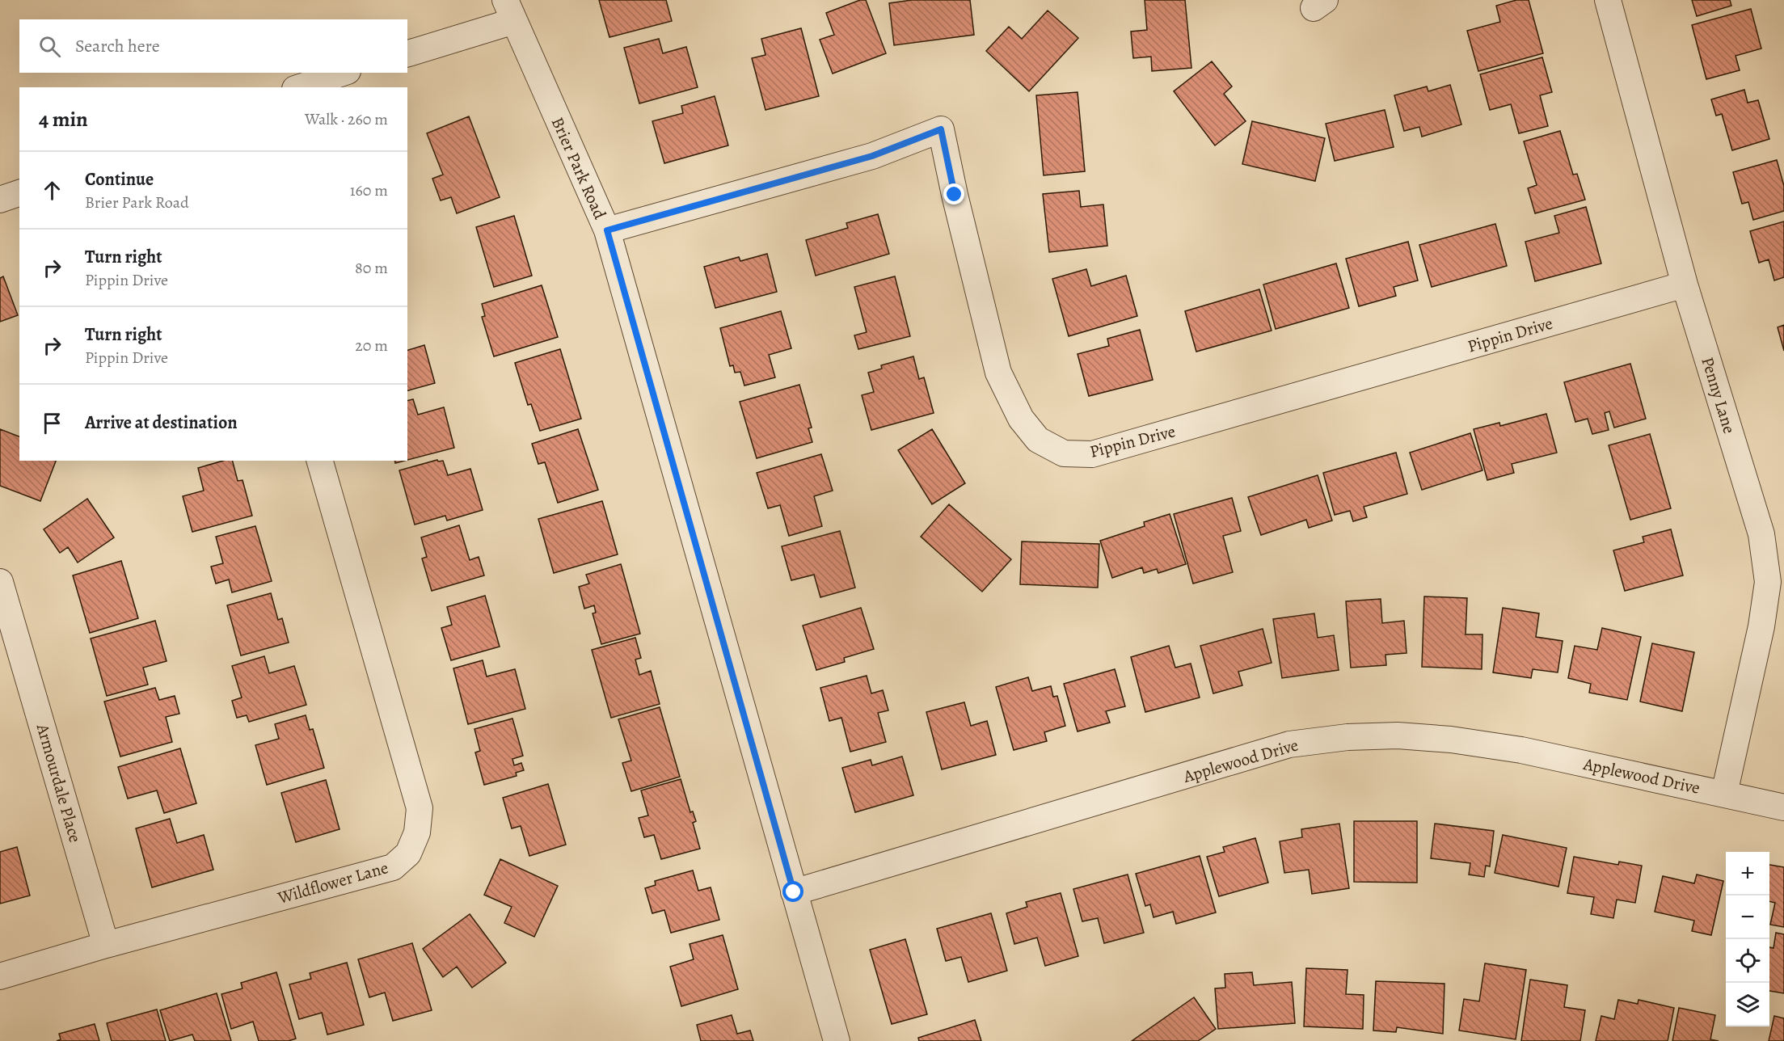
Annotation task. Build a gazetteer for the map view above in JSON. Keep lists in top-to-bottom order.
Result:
{
  "streets": {
    "street": [
      "Brier Park Road",
      "Pippin Drive",
      "Penny Lane",
      "Applewood Drive",
      "Armourdale Place",
      "Wildflower Lane"
    ]
  },
  "crossings": [
    ["Brier Park Road", "Pippin Drive"],
    ["Brier Park Road", "Applewood Drive"],
    ["Pippin Drive", "Penny Lane"],
    ["Penny Lane", "Applewood Drive"],
    ["Armourdale Place", "Wildflower Lane"]
  ],
  "page": {
    "search": "Search here",
    "heading": ["4 min", "Walk · 260 m"],
    "list": [
      ["Continue", "Brier Park Road", "160 m"],
      ["Turn right", "Pippin Drive", "80 m"],
      ["Turn right", "Pippin Drive", "20 m"],
      "Arrive at destination"
    ],
    "map_buttons": ["+", "−"]
  }
}
